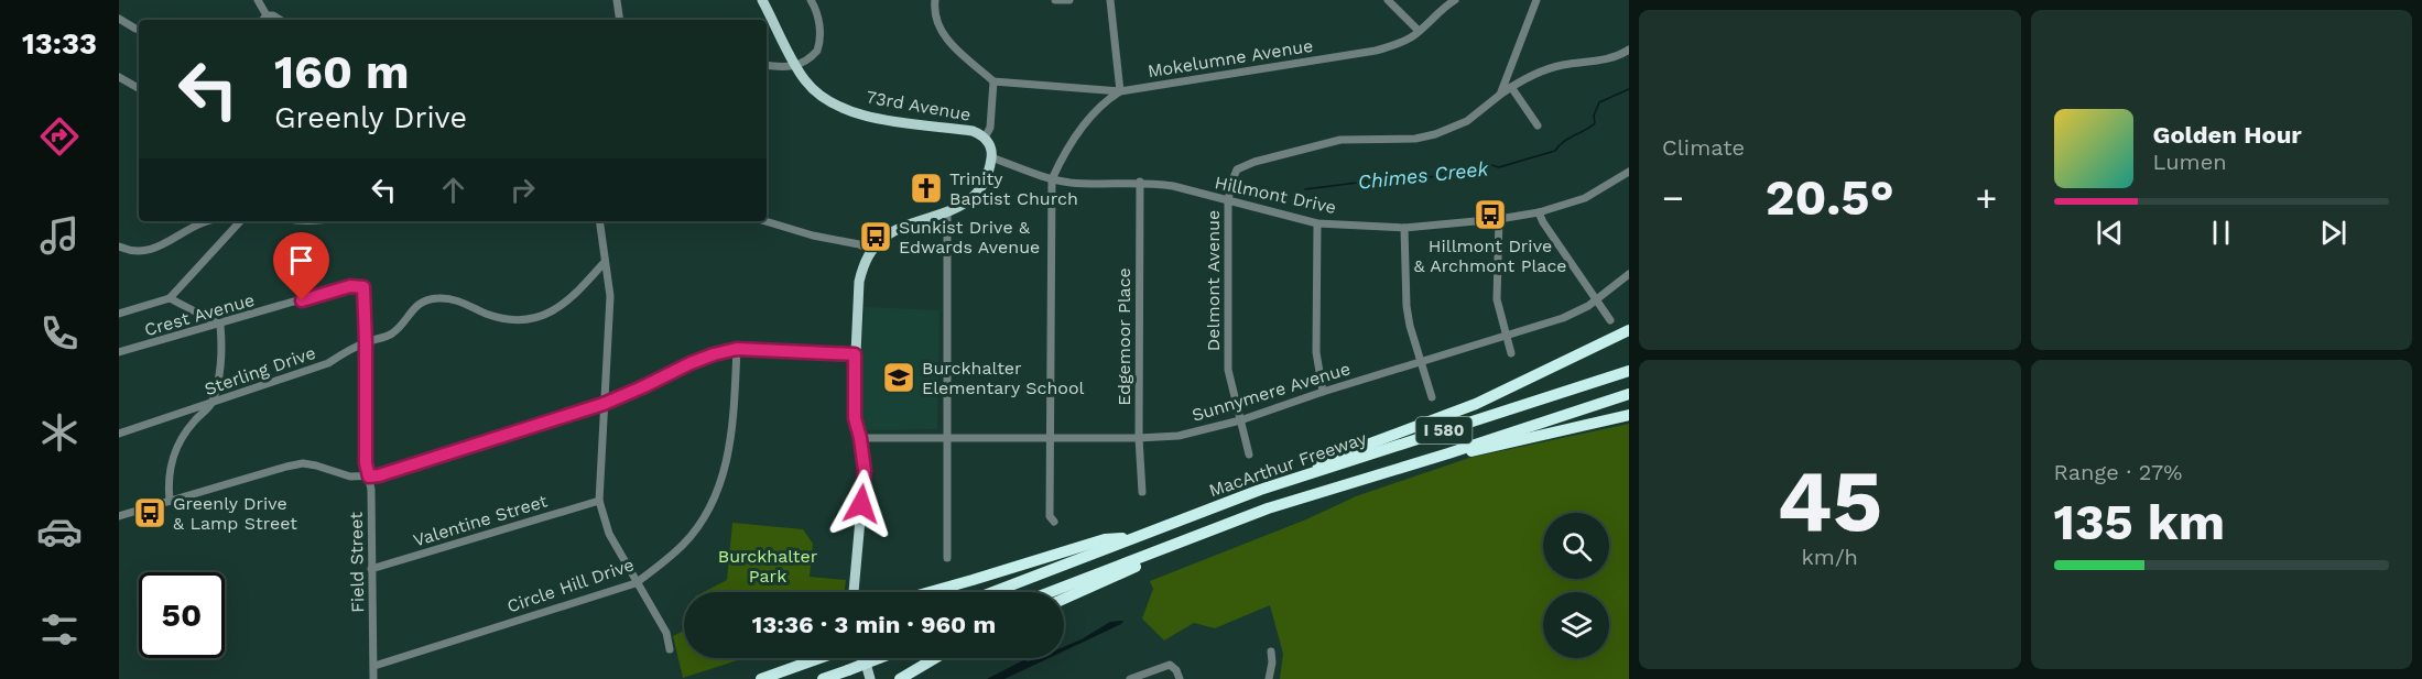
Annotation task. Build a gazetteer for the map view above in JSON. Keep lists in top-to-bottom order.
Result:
{
  "streets": {
    "highway": ["I 580", "MacArthur Freeway"],
    "main road": ["73rd Avenue"],
    "street": [
      "Mokelumne Avenue",
      "Hillmont Drive",
      "Delmont Avenue",
      "Crest Avenue",
      "Edgemoor Place",
      "Sterling Drive",
      "Sunnymere Avenue",
      "Valentine Street",
      "Field Street",
      "Circle Hill Drive"
    ]
  },
  "crossings": [
    ["73rd Avenue", "Hillmont Drive"],
    ["Hillmont Drive", "Delmont Avenue"],
    ["Hillmont Drive", "Edgemoor Place"],
    ["Delmont Avenue", "Sunnymere Avenue"],
    ["Crest Avenue", "Field Street"],
    ["Edgemoor Place", "Sunnymere Avenue"],
    ["Sterling Drive", "Field Street"],
    ["Valentine Street", "Field Street"],
    ["Field Street", "Circle Hill Drive"]
  ],
  "water": ["Chimes Creek"],
  "parks": ["Burckhalter Park"],
  "places": {
    "church": ["Trinity Baptist Church"],
    "bus stop": ["Hillmont Drive & Archmont Place", "Sunkist Drive & Edwards Avenue", "Greenly Drive & Lamp Street"],
    "school or university": ["Burckhalter Elementary School"]
  },
  "page": {
    "tabs": "13:33",
    "tile": [
      "Climate",
      ["45", "km/h"],
      ["Range · 27%", "135 km"]
    ],
    "turn": ["160 m", "Greenly Drive"],
    "song": ["Golden Hour", "Lumen"],
    "heat": ["−", "20.5°", "+"],
    "limit": "50",
    "trip": "13:36 · 3 min · 960 m"
  }
}
